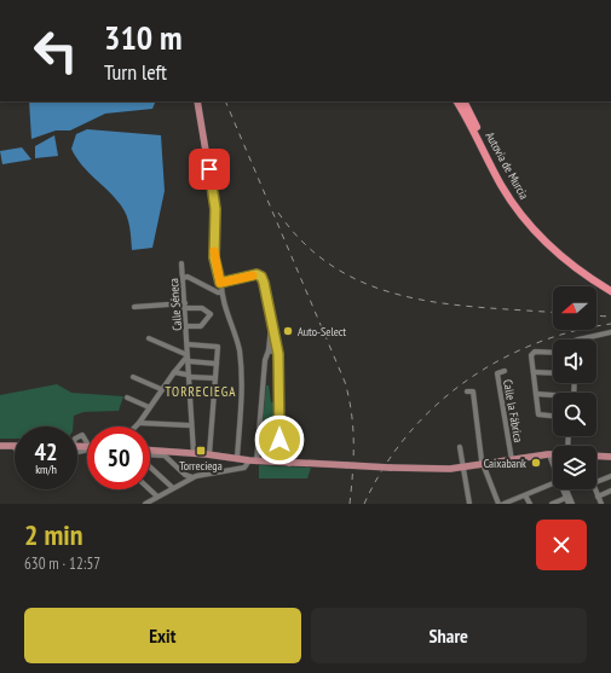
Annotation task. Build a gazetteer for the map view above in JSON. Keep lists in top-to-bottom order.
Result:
{
  "streets": {
    "highway": ["Autovía de Murcia"],
    "street": ["Calle Séneca", "Calle la Fábrica"]
  },
  "districts": ["TORRECIEGA"],
  "places": {
    "other": ["Auto-Select", "Caixabank"],
    "transit": ["Torreciega"]
  },
  "north": "left",
  "page": {
    "turn": ["310 m", "Turn left"],
    "speed": "42 km/h",
    "limit": "50",
    "heading": ["2 min", "630 m · 12:57"],
    "buttons": ["Exit", "Share"]
  }
}
